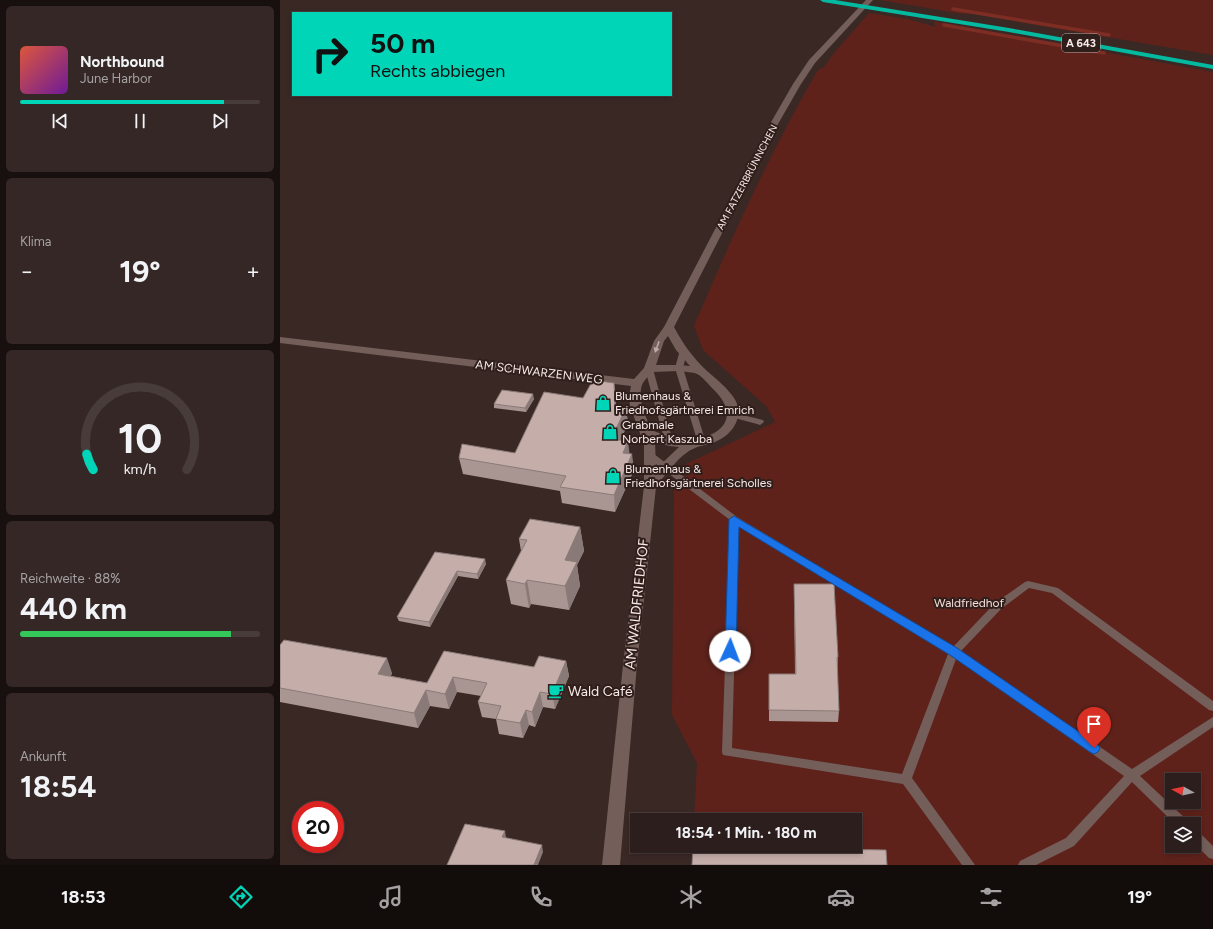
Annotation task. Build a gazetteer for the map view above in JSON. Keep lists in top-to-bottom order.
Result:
{
  "streets": {
    "highway": ["A 643"],
    "street": ["AM FATZERBRÜNNCHEN", "AM SCHWARZEN WEG", "AM WALDFRIEDHOF"]
  },
  "parks": ["Waldfriedhof"],
  "places": {
    "shop": ["Blumenhaus & Friedhofsgärtnerei Emrich", "Grabmale Norbert Kaszuba", "Blumenhaus & Friedhofsgärtnerei Scholles"],
    "cafe": ["Wald Café"]
  },
  "north": "left",
  "page": {
    "turn": ["50 m", "Rechts abbiegen"],
    "song": ["Northbound", "June Harbor"],
    "tile": [
      "Klima",
      ["Reichweite · 88%", "440 km"],
      ["Ankunft", "18:54"]
    ],
    "heat": ["−", "19°", "+"],
    "limit": "20",
    "trip": "18:54 · 1 Min. · 180 m",
    "tabs": ["18:53", "19°"],
    "gauge": ["10", "km/h"]
  }
}
